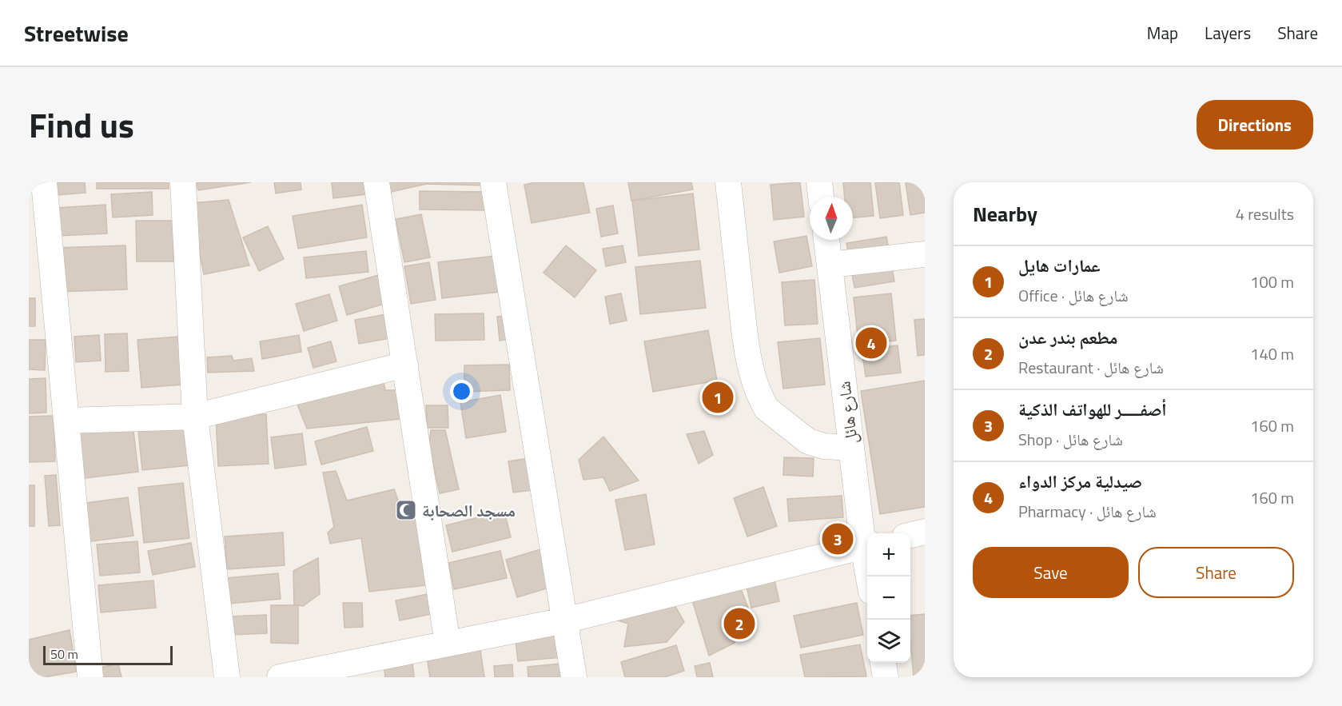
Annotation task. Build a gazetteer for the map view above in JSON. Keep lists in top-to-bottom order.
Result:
{
  "streets": {
    "street": ["شارع هائل"]
  },
  "places": {
    "mosque": ["مسجد الصحابة"]
  },
  "scale_bar": "50 m",
  "north": "top",
  "page": {
    "header": "Streetwise",
    "nav": ["Map", "Layers", "Share"],
    "title": "Find us",
    "buttons": [
      "Directions",
      ["Save", "Share"]
    ],
    "heading": ["Nearby", "4 results"],
    "list": [
      {
        "mark": "1",
        "name": "عمارات هايل",
        "note": "Office · شارع هائل",
        "value": "100 m"
      },
      {
        "mark": "2",
        "name": "مطعم بندر عدن",
        "note": "Restaurant · شارع هائل",
        "value": "140 m"
      },
      {
        "mark": "3",
        "name": "أصفـــــر للهواتف الذكية",
        "note": "Shop · شارع هائل",
        "value": "160 m"
      },
      {
        "mark": "4",
        "name": "صيدلية مركز الدواء",
        "note": "Pharmacy · شارع هائل",
        "value": "160 m"
      }
    ],
    "pins": [
      "4",
      "1",
      "3",
      "2"
    ],
    "map_buttons": ["+", "−"],
    "scale": "50 m"
  }
}
